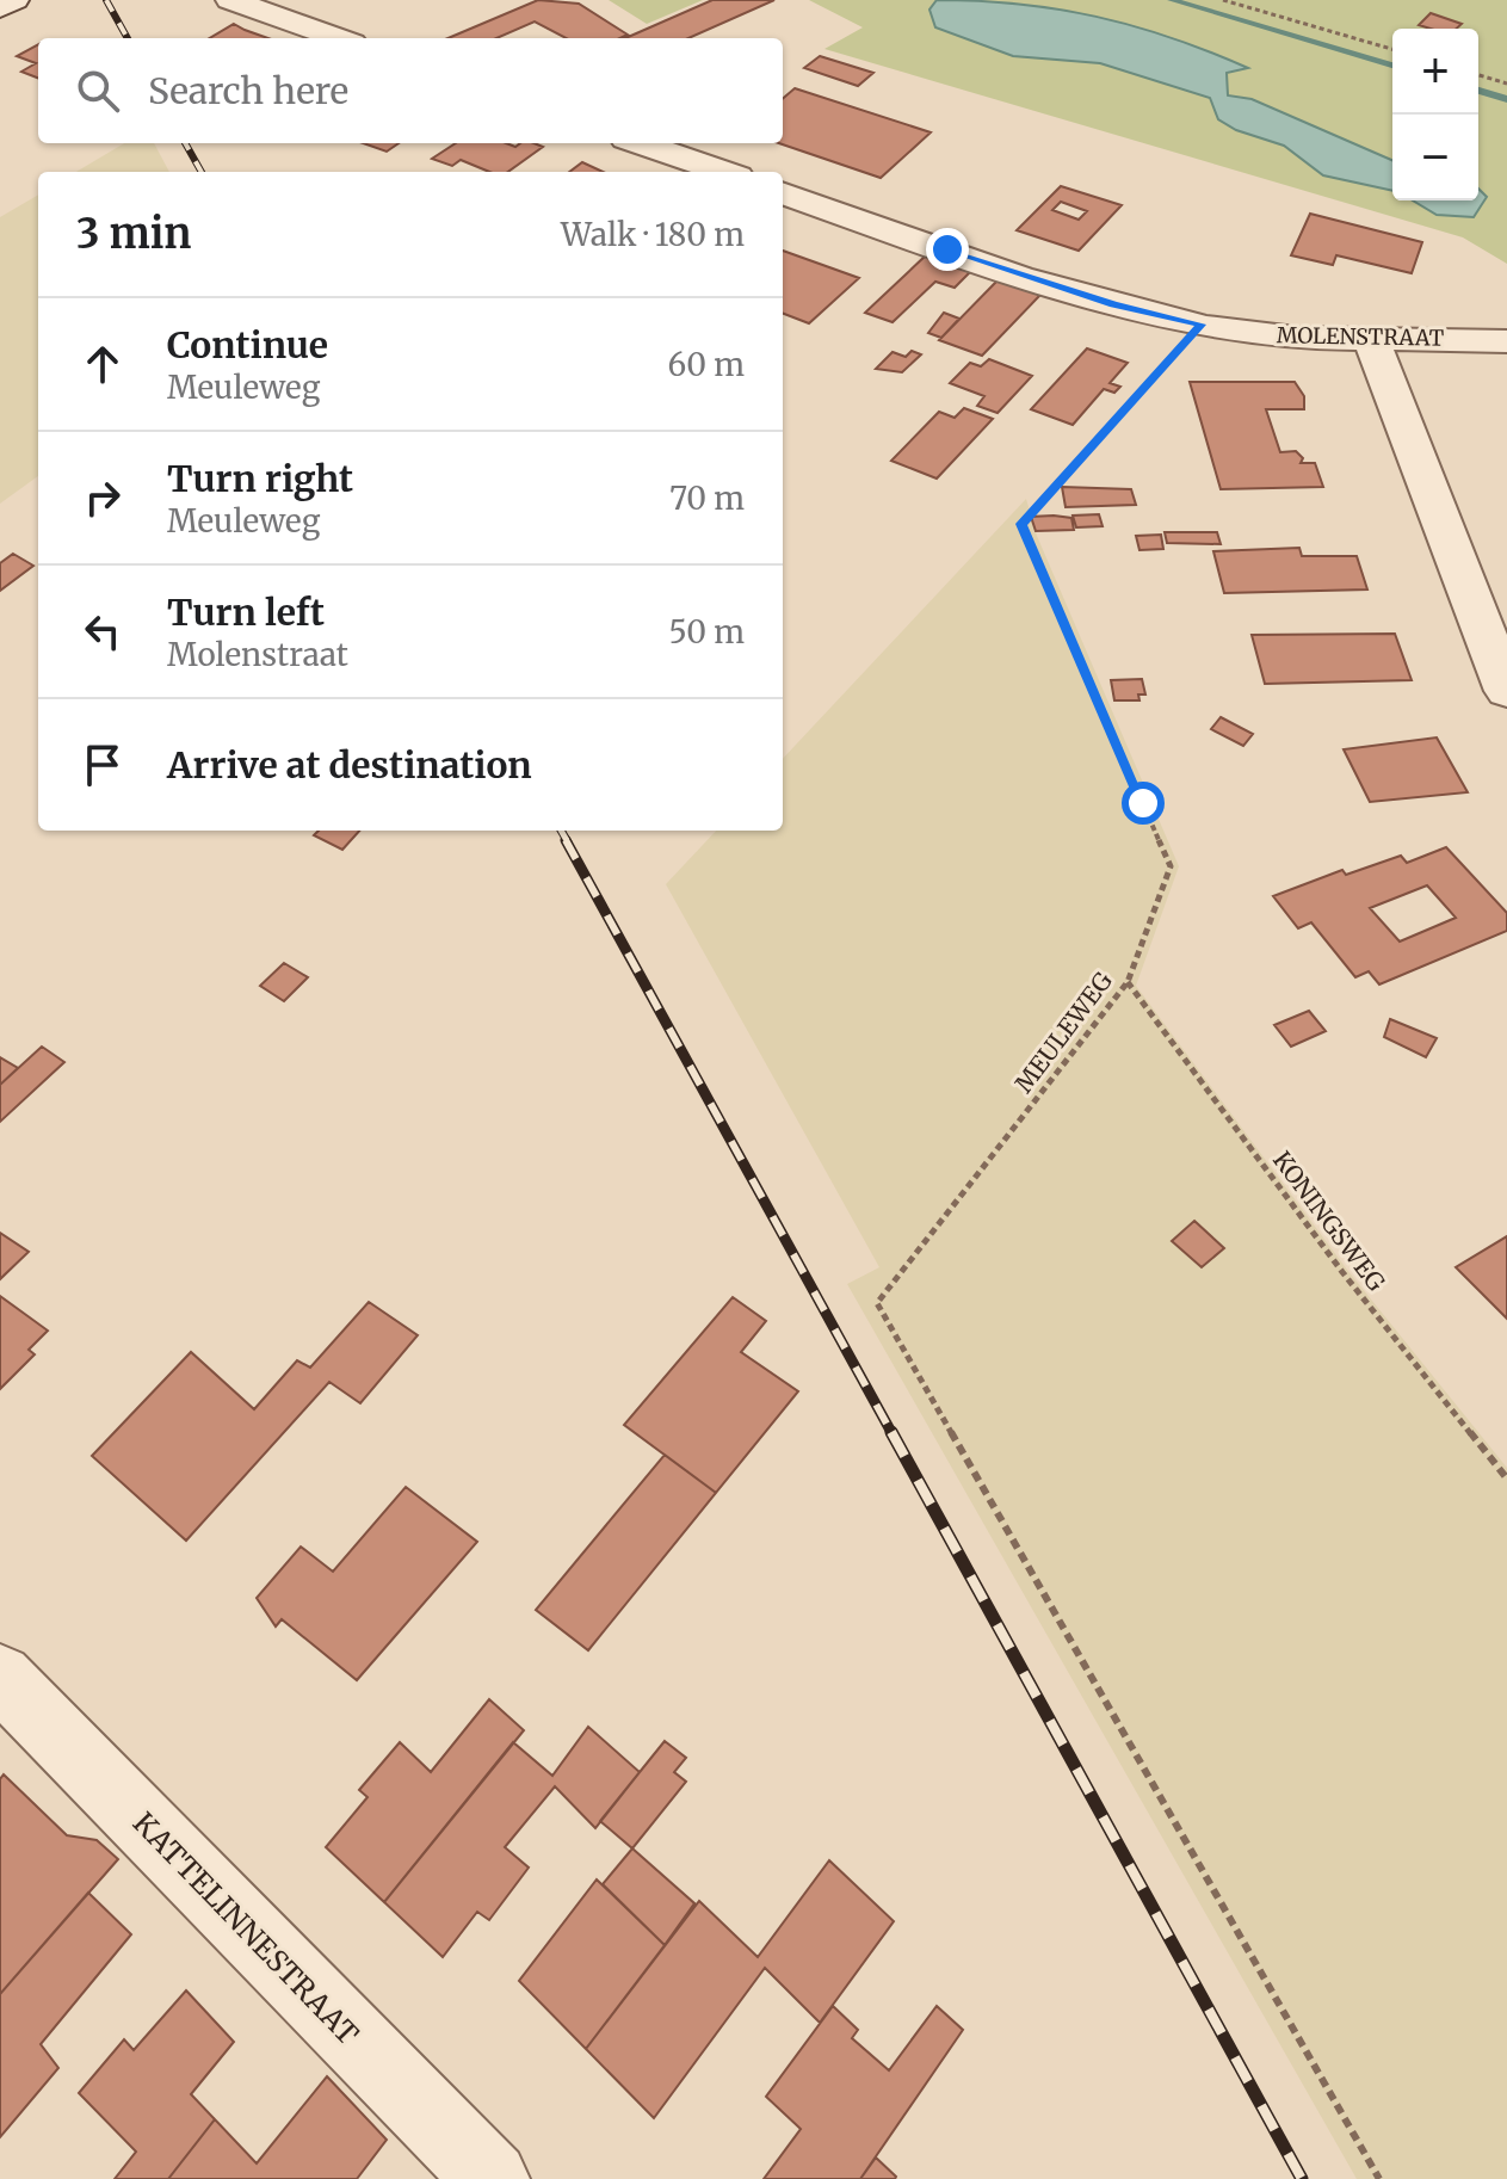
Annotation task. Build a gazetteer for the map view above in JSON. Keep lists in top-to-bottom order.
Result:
{
  "streets": {
    "street": ["MOLENSTRAAT", "KATTELINNESTRAAT"],
    "path": ["MEULEWEG", "KONINGSWEG"]
  },
  "crossings": [
    ["MOLENSTRAAT", "MEULEWEG"],
    ["MEULEWEG", "KONINGSWEG"]
  ],
  "page": {
    "map_buttons": ["+", "−"],
    "search": "Search here",
    "heading": ["3 min", "Walk · 180 m"],
    "list": [
      ["Continue", "Meuleweg", "60 m"],
      ["Turn right", "Meuleweg", "70 m"],
      ["Turn left", "Molenstraat", "50 m"],
      "Arrive at destination"
    ]
  }
}
